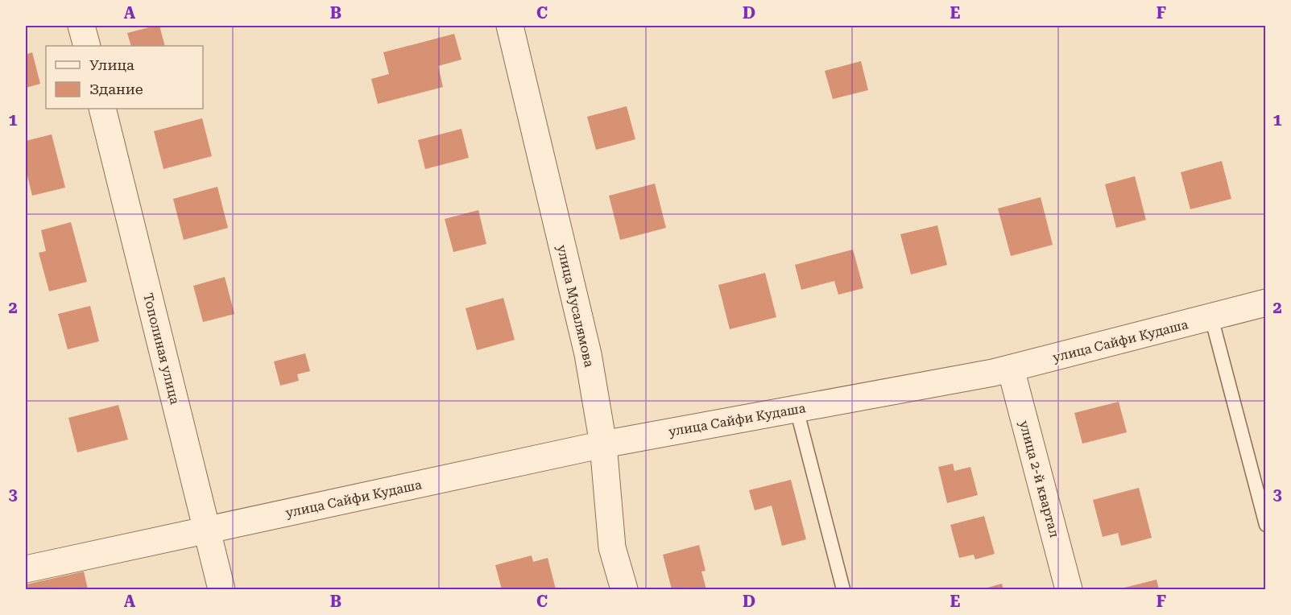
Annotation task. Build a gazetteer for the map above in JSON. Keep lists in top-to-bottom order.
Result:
{
  "streets": {
    "street": [
      "улица Мусалямова",
      "улица Сайфи Кудаша",
      "Тополиная улица",
      "улица 2-й квартал"
    ]
  },
  "crossings": [
    ["улица Мусалямова", "улица Сайфи Кудаша"],
    ["улица Сайфи Кудаша", "Тополиная улица"],
    ["улица Сайфи Кудаша", "улица 2-й квартал"]
  ],
  "legend": ["Улица", "Здание"],
  "grid": {
    "columns": [
      "A",
      "B",
      "C",
      "D",
      "E",
      "F"
    ],
    "rows": ["1", "2", "3"]
  }
}
